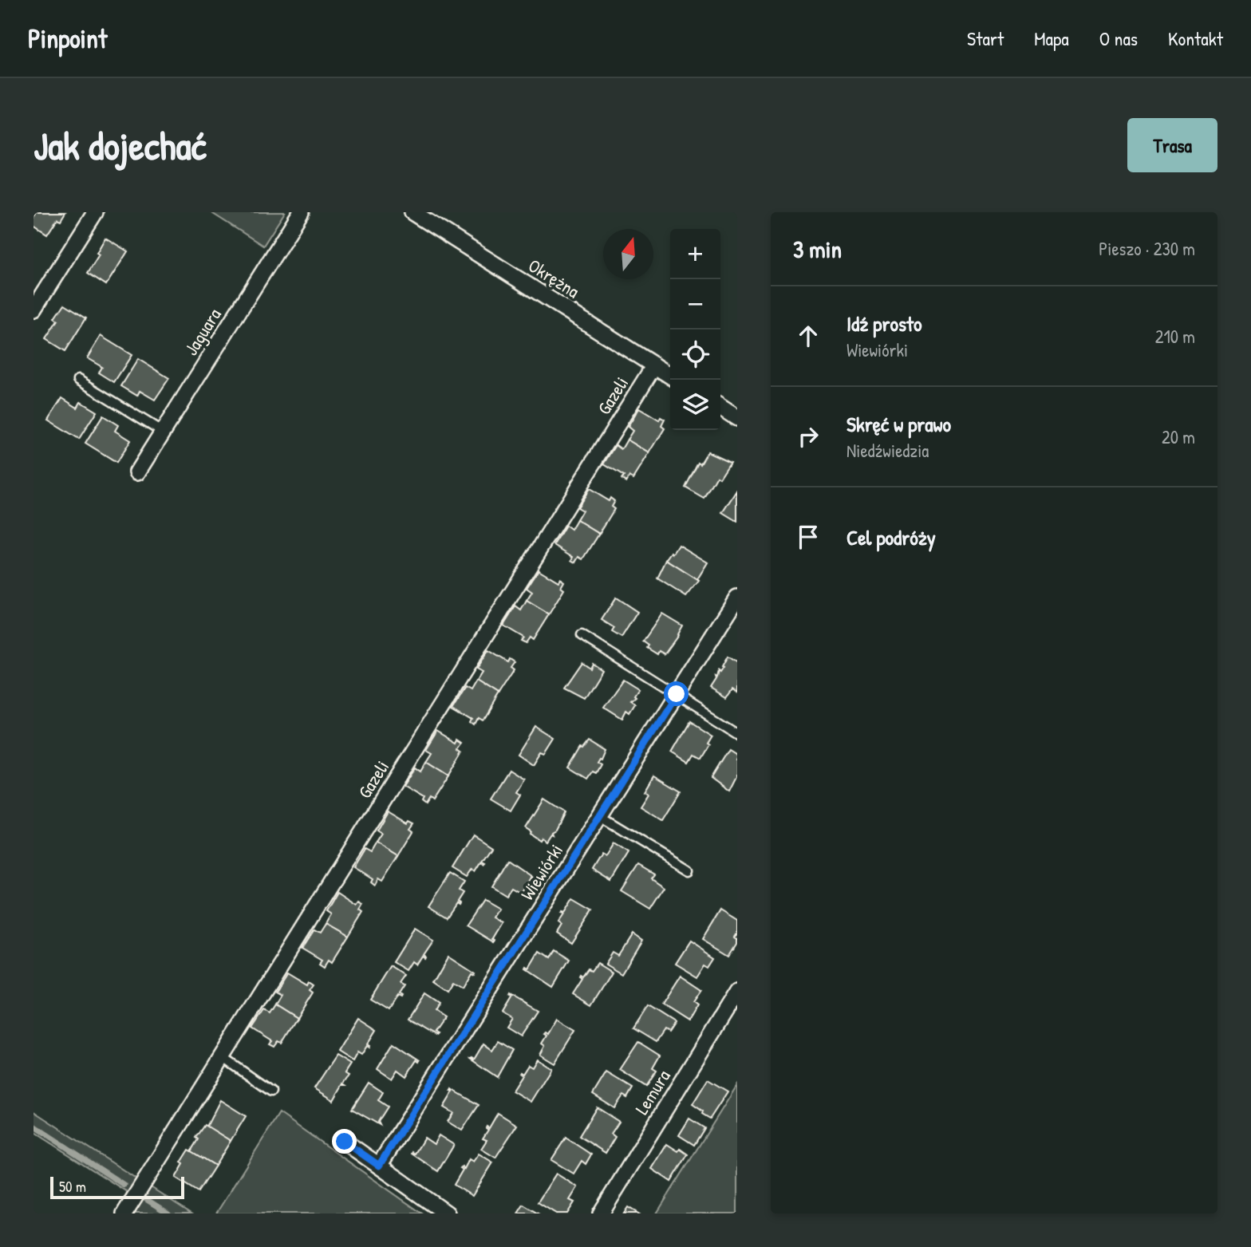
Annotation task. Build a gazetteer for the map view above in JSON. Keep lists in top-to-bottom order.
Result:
{
  "streets": {
    "street": [
      "Okrężna",
      "Jaguara",
      "Gazeli",
      "Wiewiórki",
      "Lemura"
    ]
  },
  "crossings": [
    ["Okrężna", "Gazeli"]
  ],
  "scale_bar": "50 m",
  "north": "top",
  "page": {
    "header": "Pinpoint",
    "nav": [
      "Start",
      "Mapa",
      "O nas",
      "Kontakt"
    ],
    "buttons": "Trasa",
    "title": "Jak dojechać",
    "heading": ["3 min", "Pieszo · 230 m"],
    "map_buttons": ["+", "−"],
    "list": [
      ["Idź prosto", "Wiewiórki", "210 m"],
      ["Skręć w prawo", "Niedźwiedzia", "20 m"],
      "Cel podróży"
    ],
    "scale": "50 m"
  }
}
